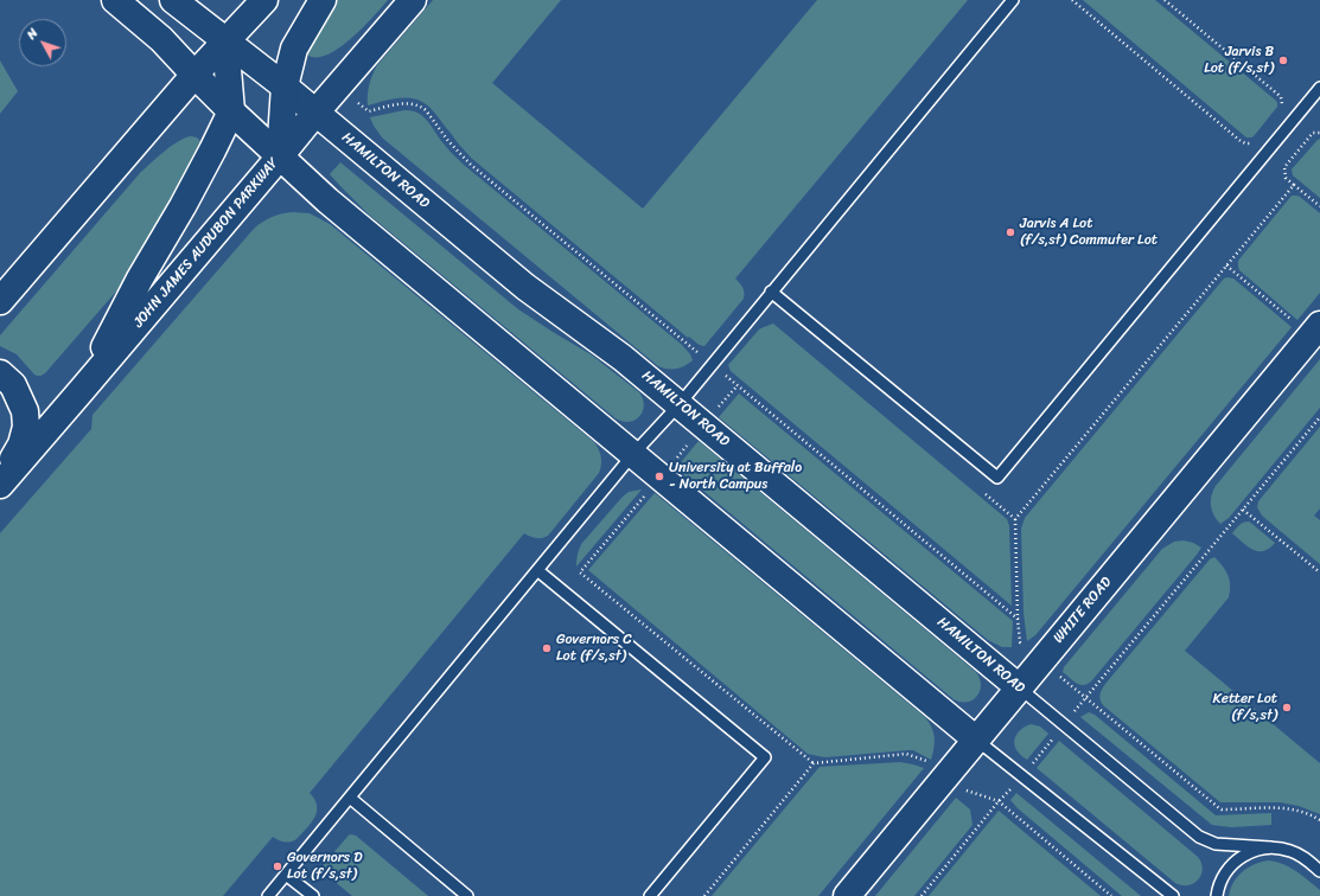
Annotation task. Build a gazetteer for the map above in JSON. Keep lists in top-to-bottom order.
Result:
{
  "streets": {
    "street": ["HAMILTON ROAD", "JOHN JAMES AUDUBON PARKWAY", "WHITE ROAD"]
  },
  "crossings": [
    ["HAMILTON ROAD", "JOHN JAMES AUDUBON PARKWAY"],
    ["HAMILTON ROAD", "WHITE ROAD"]
  ],
  "places": [
    "Jarvis B Lot (f/s,st)",
    "Jarvis A Lot (f/s,st) Commuter Lot",
    "University at Buffalo - North Campus",
    "Governors C Lot (f/s,st)",
    "Ketter Lot (f/s,st)",
    "Governors D Lot (f/s,st)"
  ],
  "north": "top left"
}
